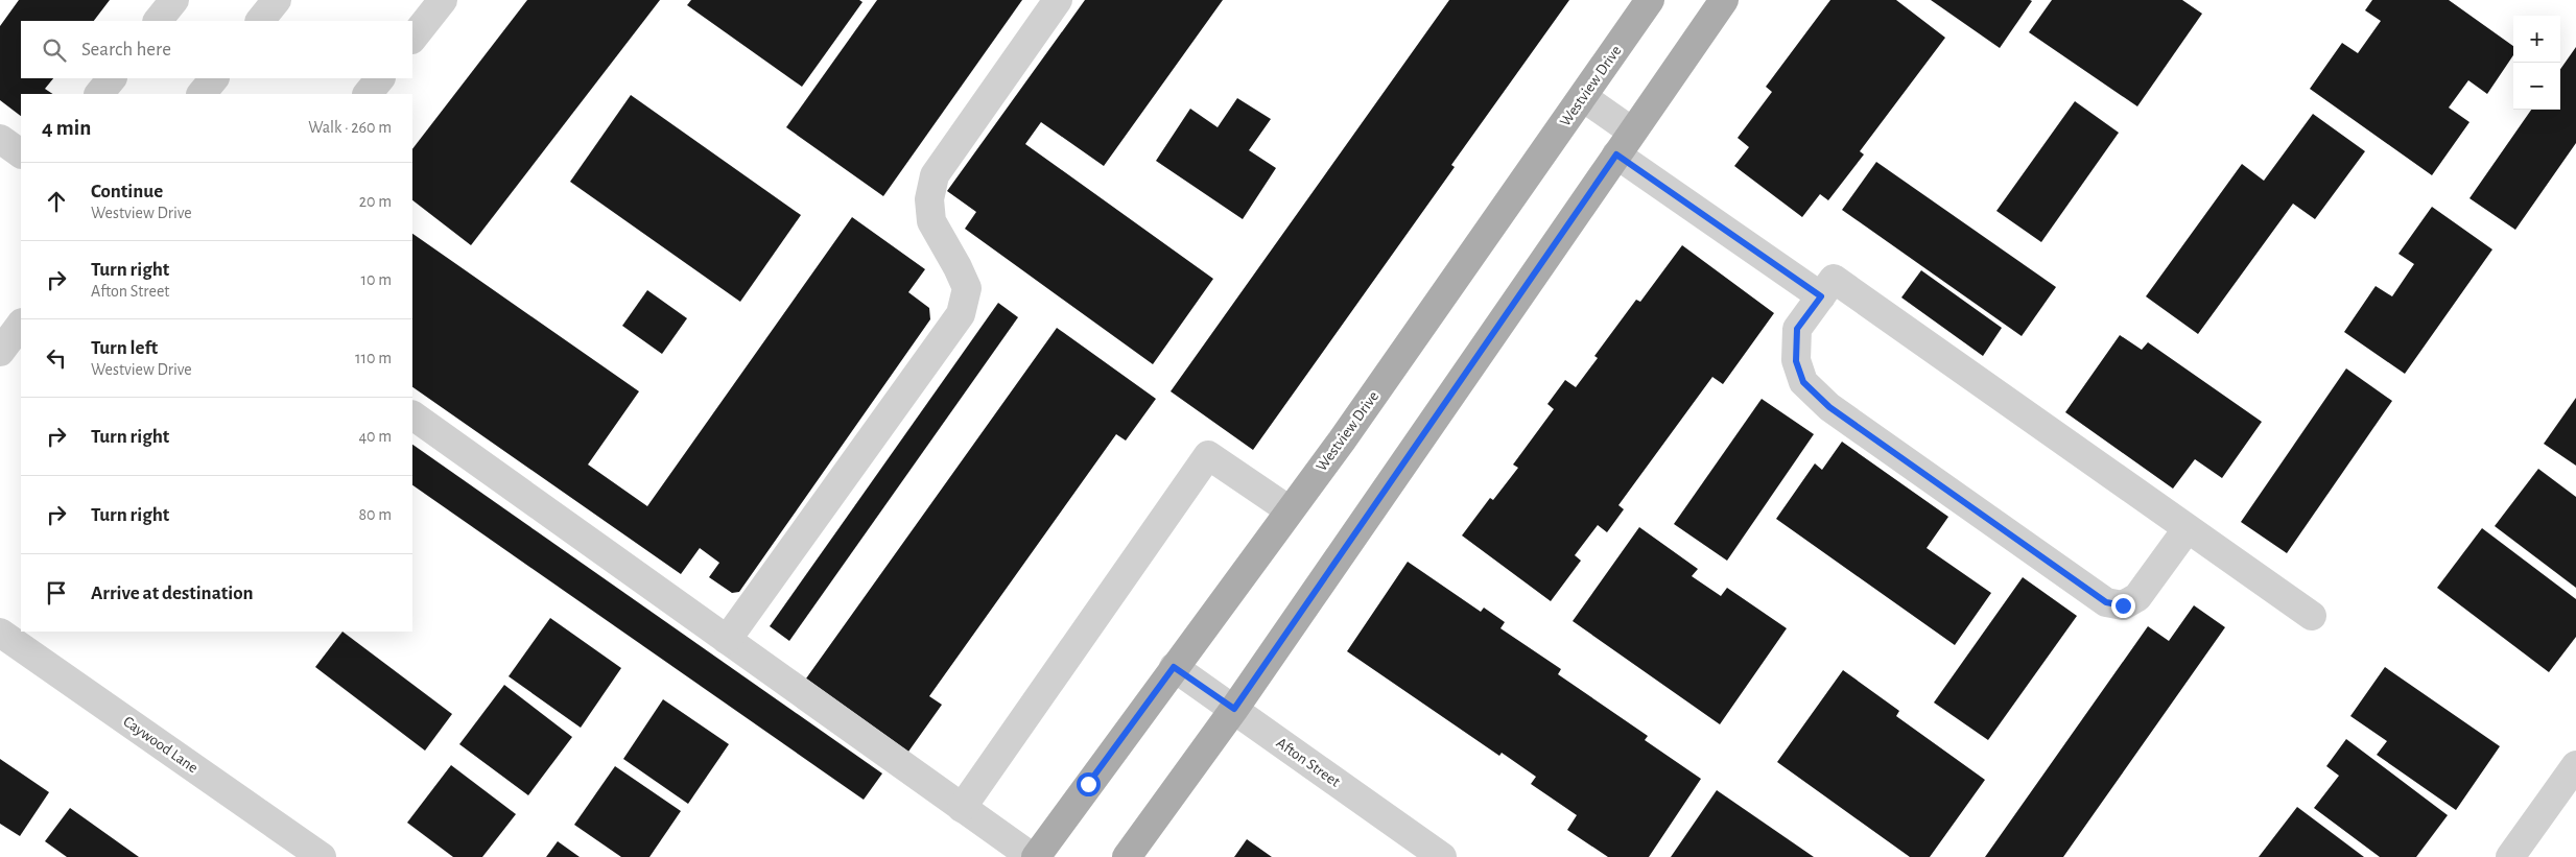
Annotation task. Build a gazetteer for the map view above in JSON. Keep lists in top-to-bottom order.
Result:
{
  "streets": {
    "main road": ["Westview Drive"],
    "street": ["Caywood Lane", "Afton Street"]
  },
  "crossings": [
    ["Westview Drive", "Afton Street"]
  ],
  "page": {
    "map_buttons": ["+", "−"],
    "search": "Search here",
    "heading": ["4 min", "Walk · 260 m"],
    "list": [
      ["Continue", "Westview Drive", "20 m"],
      ["Turn right", "Afton Street", "10 m"],
      ["Turn left", "Westview Drive", "110 m"],
      ["Turn right", "40 m"],
      ["Turn right", "80 m"],
      "Arrive at destination"
    ]
  }
}
